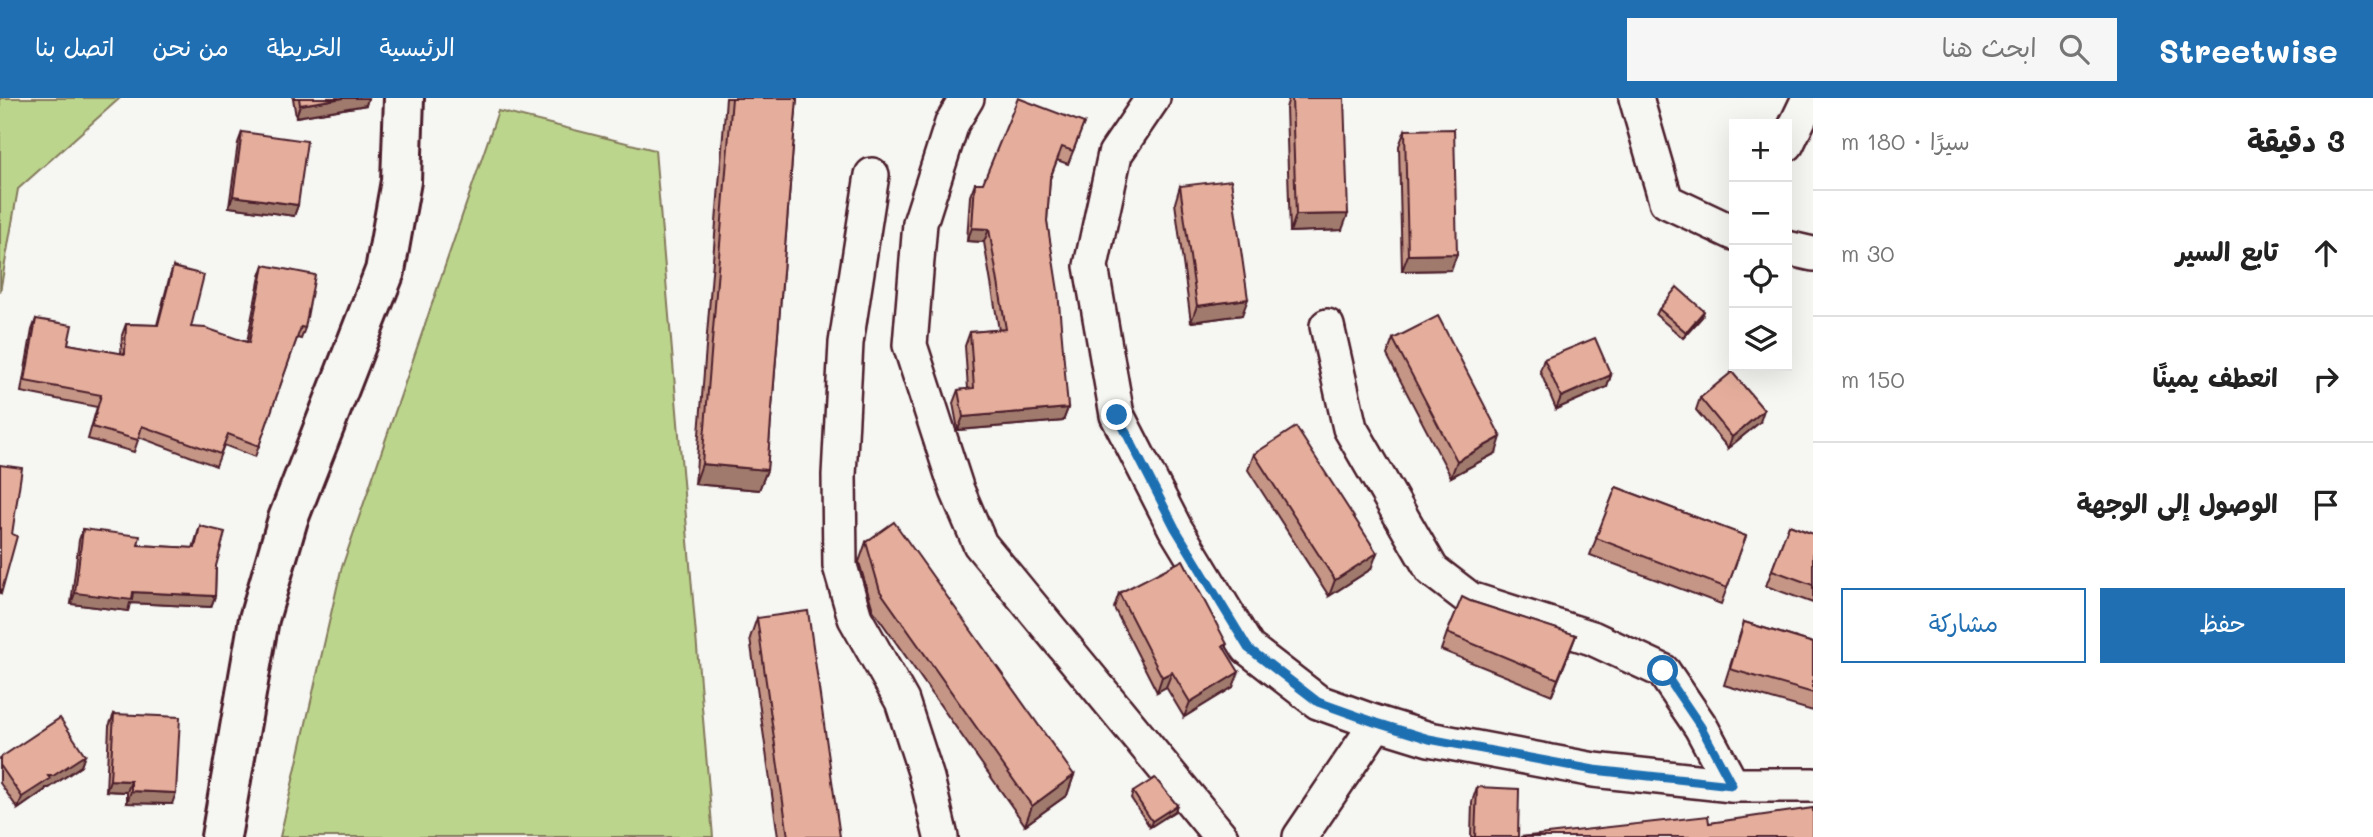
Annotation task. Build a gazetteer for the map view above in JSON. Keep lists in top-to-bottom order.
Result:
{
  "page": {
    "header": "Streetwise",
    "search": "ابحث هنا",
    "nav": [
      "الرئيسية",
      "الخريطة",
      "من نحن",
      "اتصل بنا"
    ],
    "heading": ["3 دقيقة", "سيرًا · 180 m"],
    "map_buttons": ["+", "−"],
    "list": [
      ["تابع السير", "30 m"],
      ["انعطف يمينًا", "150 m"],
      "الوصول إلى الوجهة"
    ],
    "buttons": ["حفظ", "مشاركة"]
  }
}
